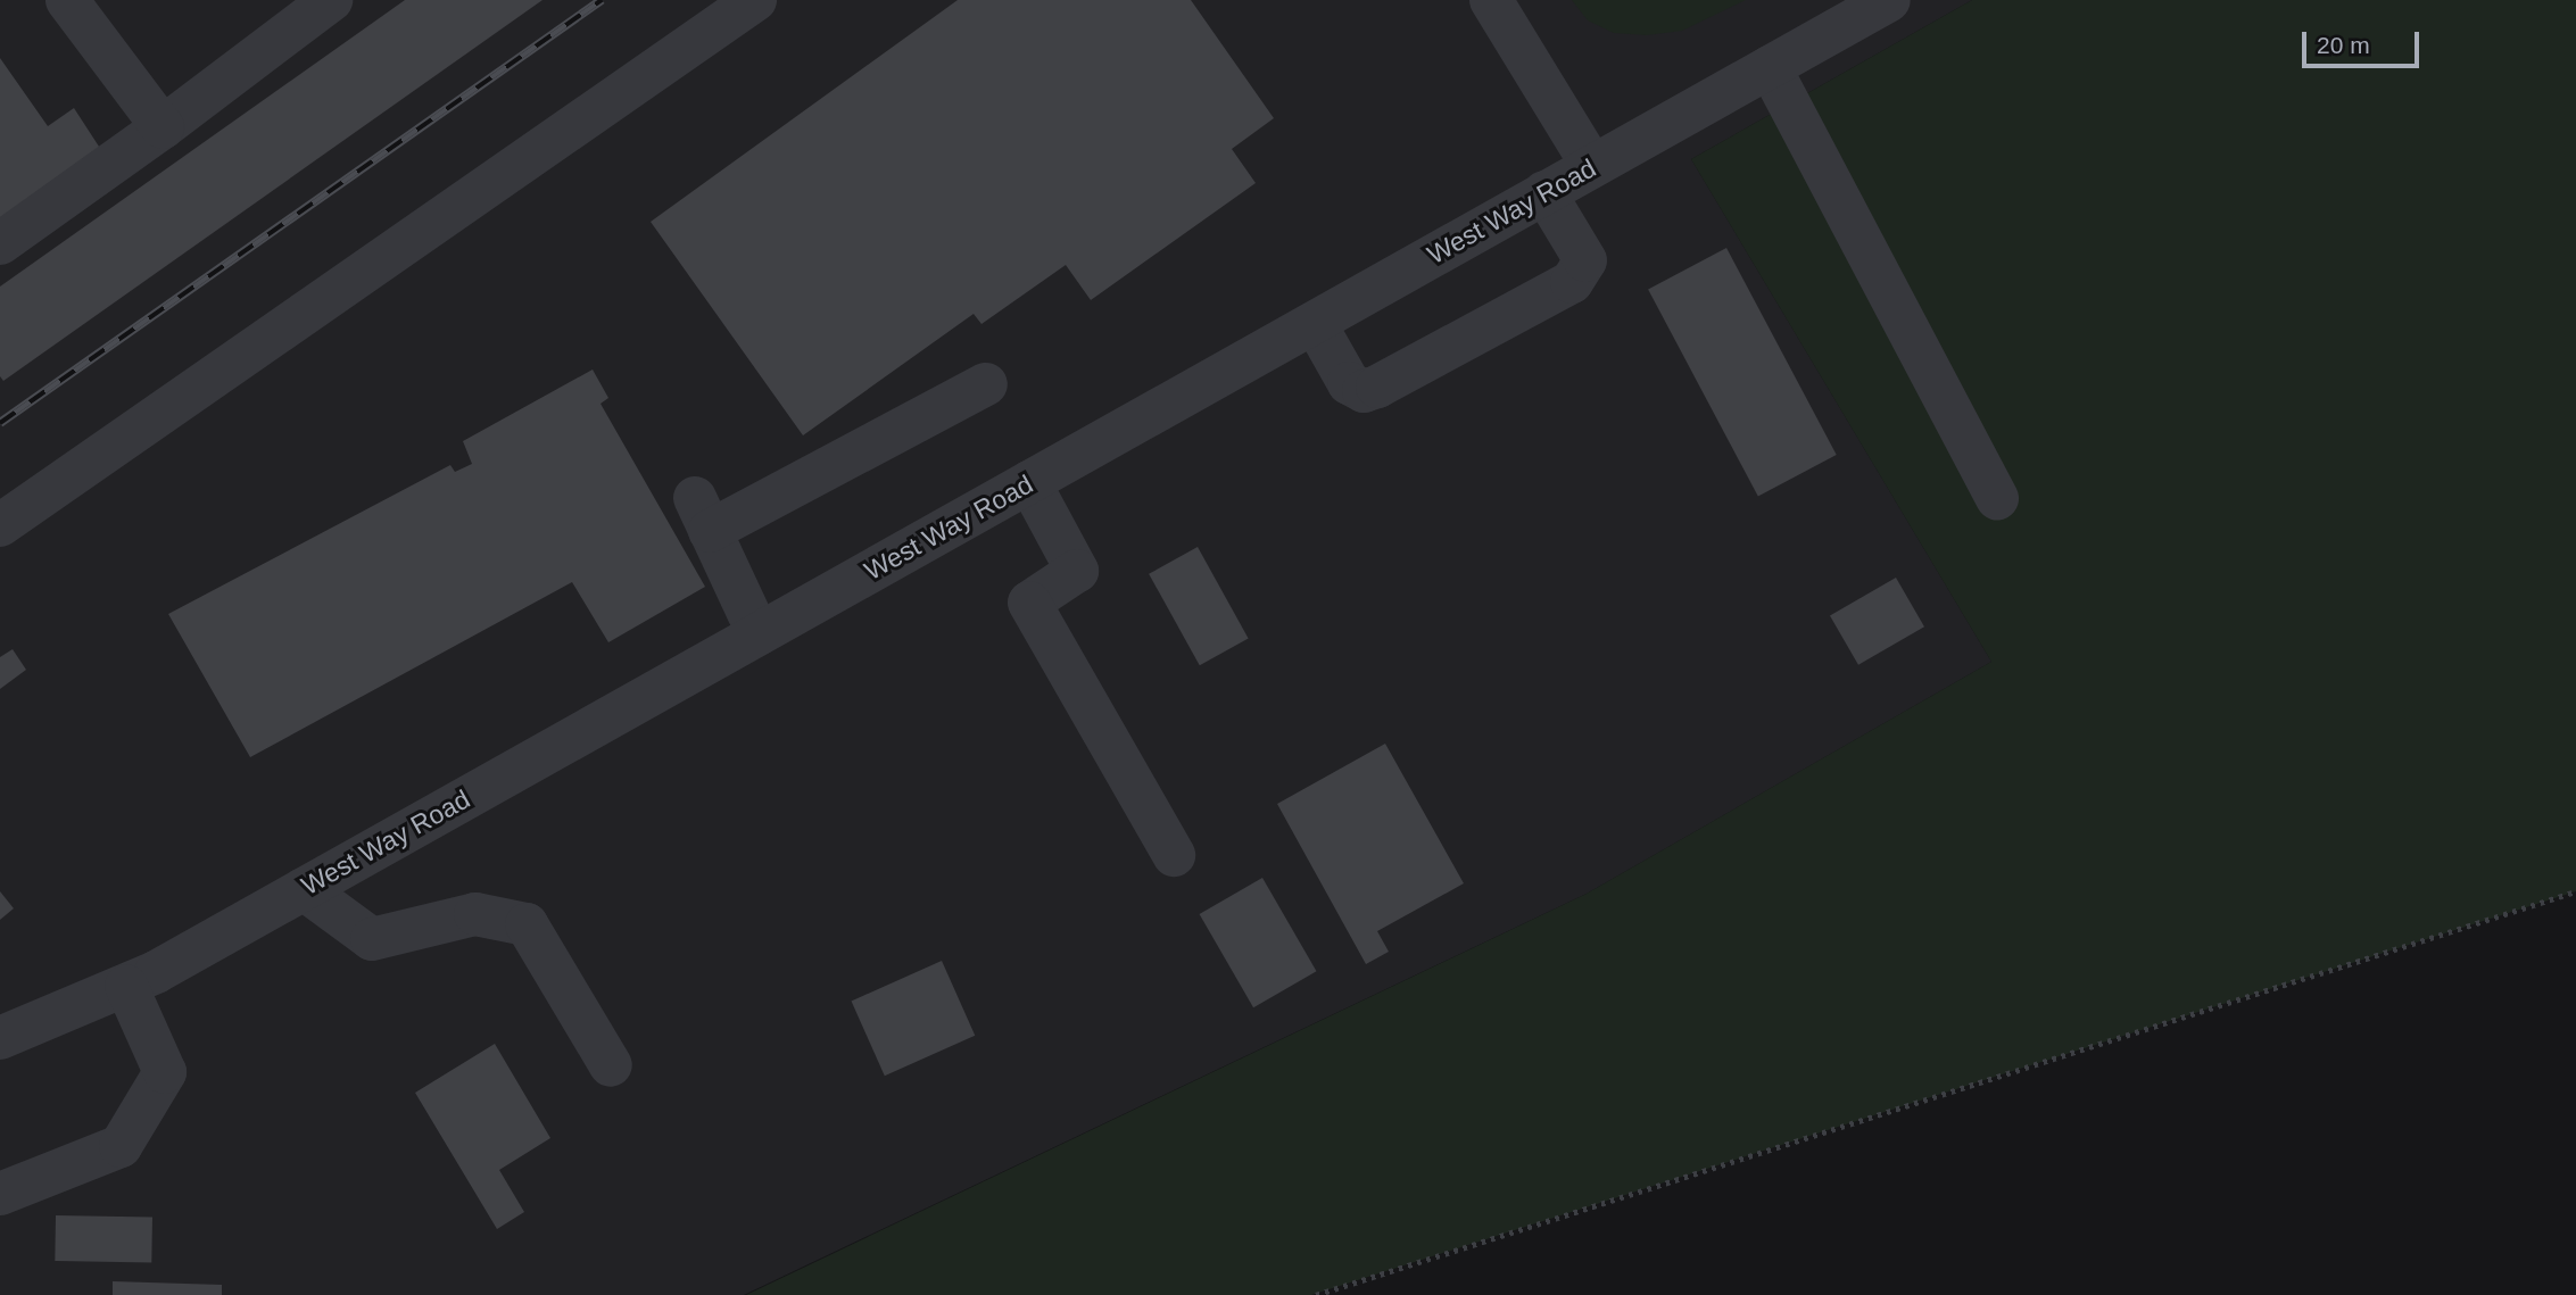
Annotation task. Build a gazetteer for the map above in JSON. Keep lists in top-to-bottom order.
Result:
{
  "streets": {
    "lane": ["West Way Road"]
  },
  "scale_bar": "20 m"
}
